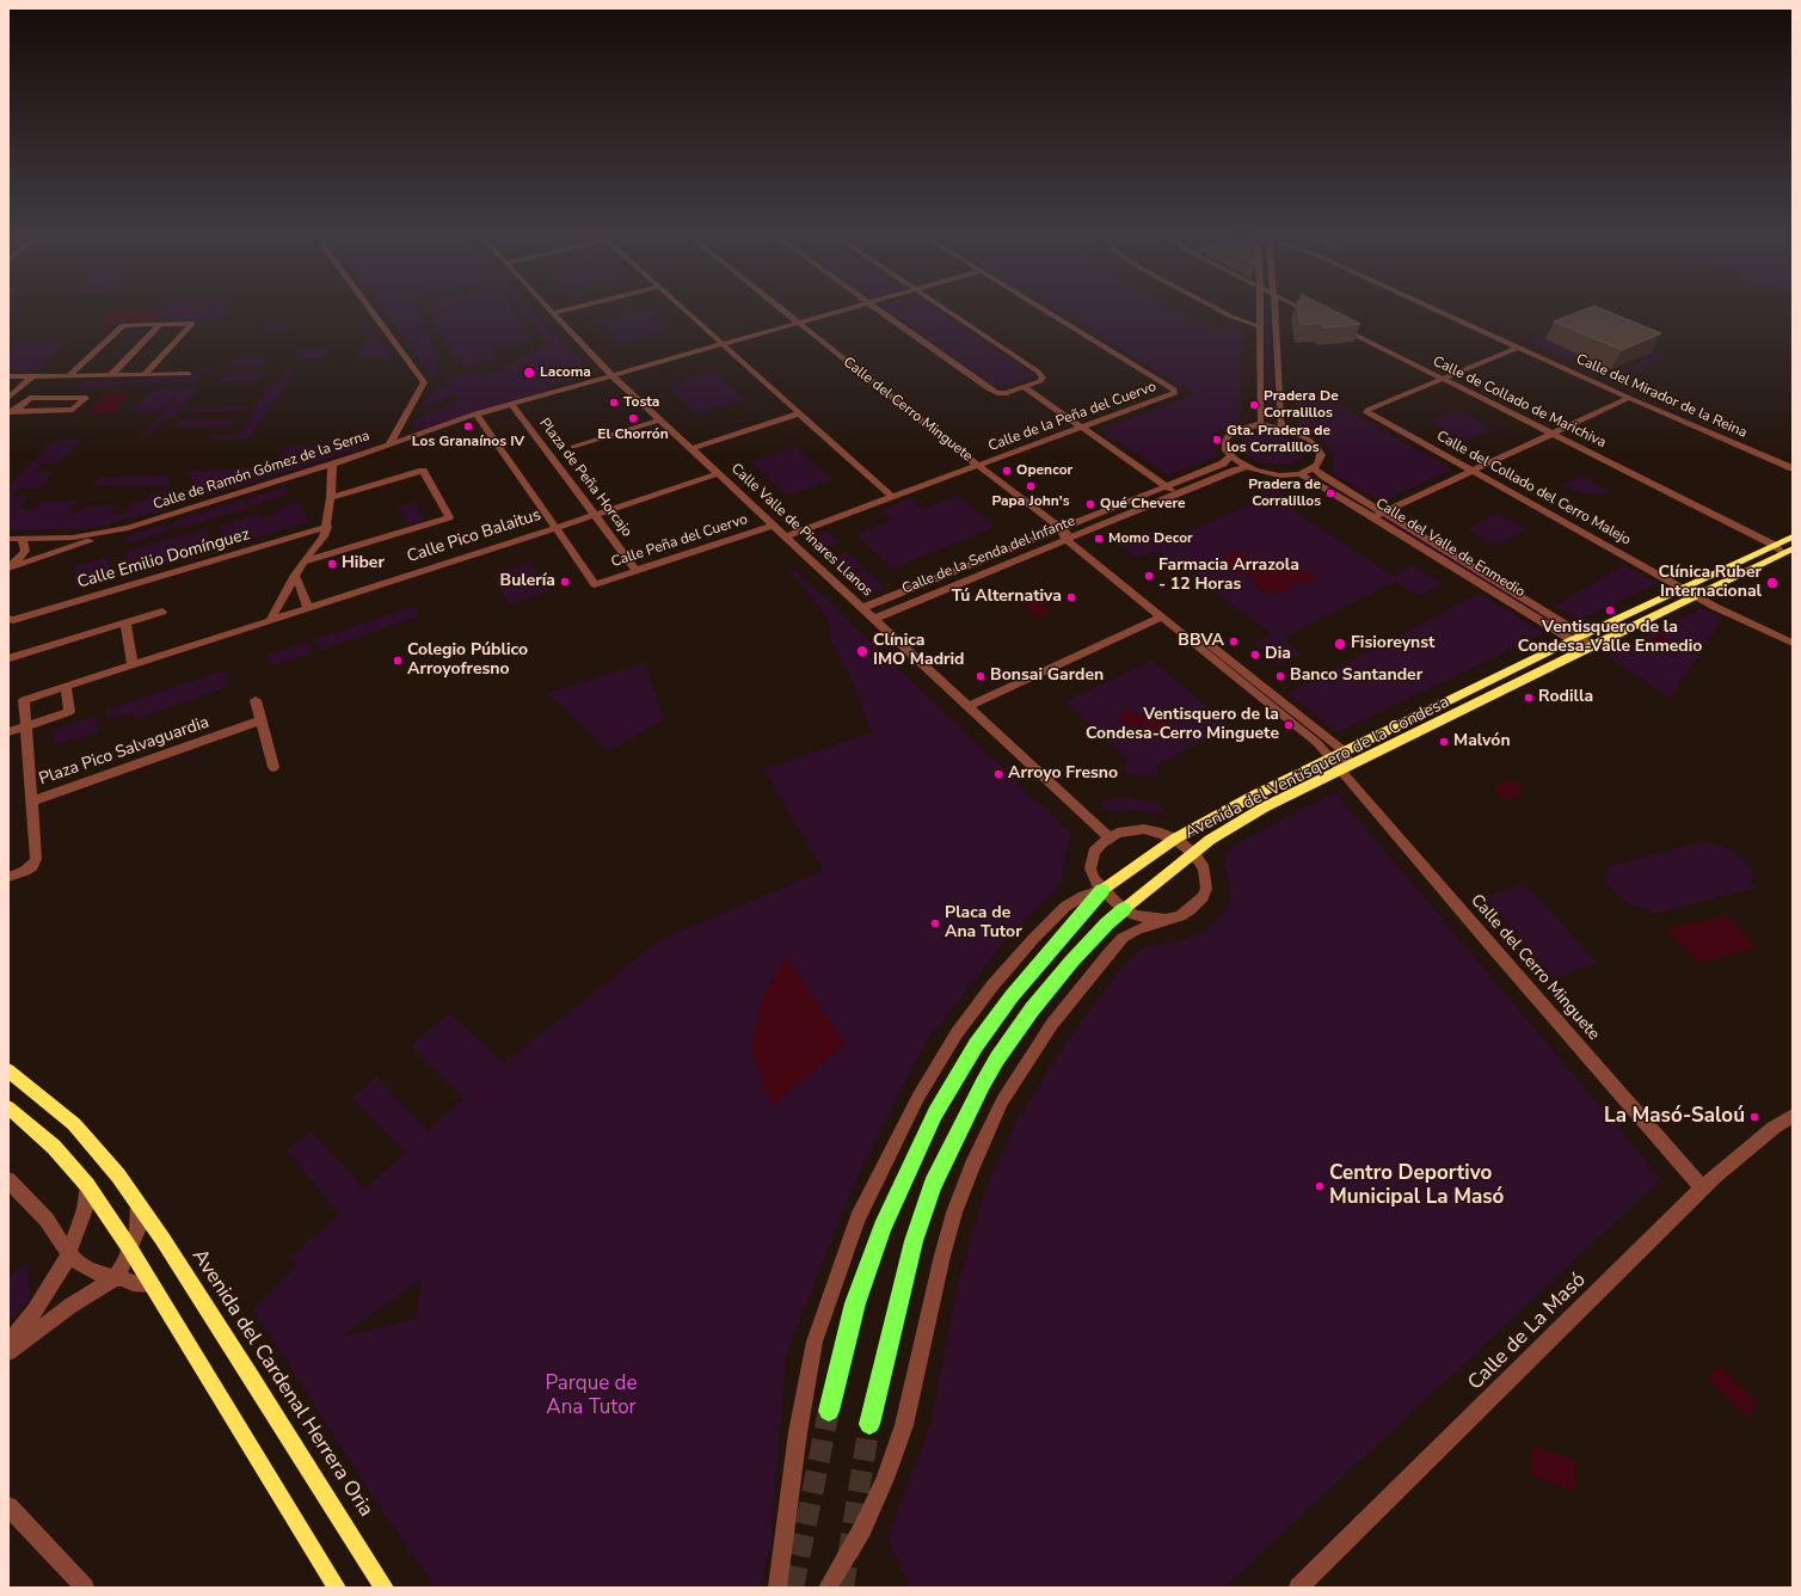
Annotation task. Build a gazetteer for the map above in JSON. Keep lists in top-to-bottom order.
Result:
{
  "streets": {
    "main road": ["Avenida del Ventisquero de la Condesa", "Avenida del Cardenal Herrera Oria"],
    "street": [
      "Calle del Mirador de la Reina",
      "Calle de Collado de Marichiva",
      "Calle del Cerro Minguete",
      "Calle de la Peña del Cuervo",
      "Calle de Ramón Gómez de la Serna",
      "Plaza de Peña Horcajo",
      "Calle del Collado del Cerro Malejo",
      "Calle Valle de Pinares Llanos",
      "Calle Pico Balaitus",
      "Calle Peña del Cuervo",
      "Calle del Valle de Enmedio",
      "Calle de la Senda del Infante",
      "Calle Emilio Domínguez",
      "Plaza Pico Salvaguardia",
      "Calle de La Masó"
    ]
  },
  "crossings": [
    ["Calle de Collado de Marichiva", "Calle del Collado del Cerro Malejo"],
    ["Calle de Collado de Marichiva", "Avenida del Ventisquero de la Condesa"],
    ["Calle del Cerro Minguete", "Calle de la Peña del Cuervo"],
    ["Calle del Cerro Minguete", "Calle de la Senda del Infante"],
    ["Calle del Cerro Minguete", "Avenida del Ventisquero de la Condesa"],
    ["Calle del Cerro Minguete", "Calle de La Masó"],
    ["Calle de la Peña del Cuervo", "Calle Valle de Pinares Llanos"],
    ["Plaza de Peña Horcajo", "Calle Pico Balaitus"],
    ["Plaza de Peña Horcajo", "Calle Peña del Cuervo"],
    ["Calle del Collado del Cerro Malejo", "Avenida del Ventisquero de la Condesa"],
    ["Calle Valle de Pinares Llanos", "Calle Pico Balaitus"],
    ["Calle Valle de Pinares Llanos", "Calle Peña del Cuervo"],
    ["Calle Valle de Pinares Llanos", "Calle de la Senda del Infante"],
    ["Calle Pico Balaitus", "Calle Peña del Cuervo"],
    ["Calle Pico Balaitus", "Plaza Pico Salvaguardia"],
    ["Calle del Valle de Enmedio", "Avenida del Ventisquero de la Condesa"]
  ],
  "parks": ["Parque de Ana Tutor"],
  "places": [
    "Lacoma",
    "Tosta",
    "Pradera De Corralillos",
    "El Chorrón",
    "Los Granaínos IV",
    "Gta. Pradera de los Corralillos",
    "Opencor",
    "Papa John's",
    "Pradera de Corralillos",
    "Qué Chevere",
    "Momo Decor",
    "Hiber",
    "Farmacia Arrazola - 12 Horas",
    "Bulería",
    "Clínica Ruber Internacional",
    "Tú Alternativa",
    "Ventisquero de la Condesa-Valle Enmedio",
    "BBVA",
    "Fisioreynst",
    "Clínica IMO Madrid",
    "Dia",
    "Colegio Público Arroyofresno",
    "Bonsai Garden",
    "Banco Santander",
    "Rodilla",
    "Ventisquero de la Condesa-Cerro Minguete",
    "Malvón",
    "Arroyo Fresno",
    "Placa de Ana Tutor",
    "La Masó-Saloú",
    "Centro Deportivo Municipal La Masó"
  ]
}
